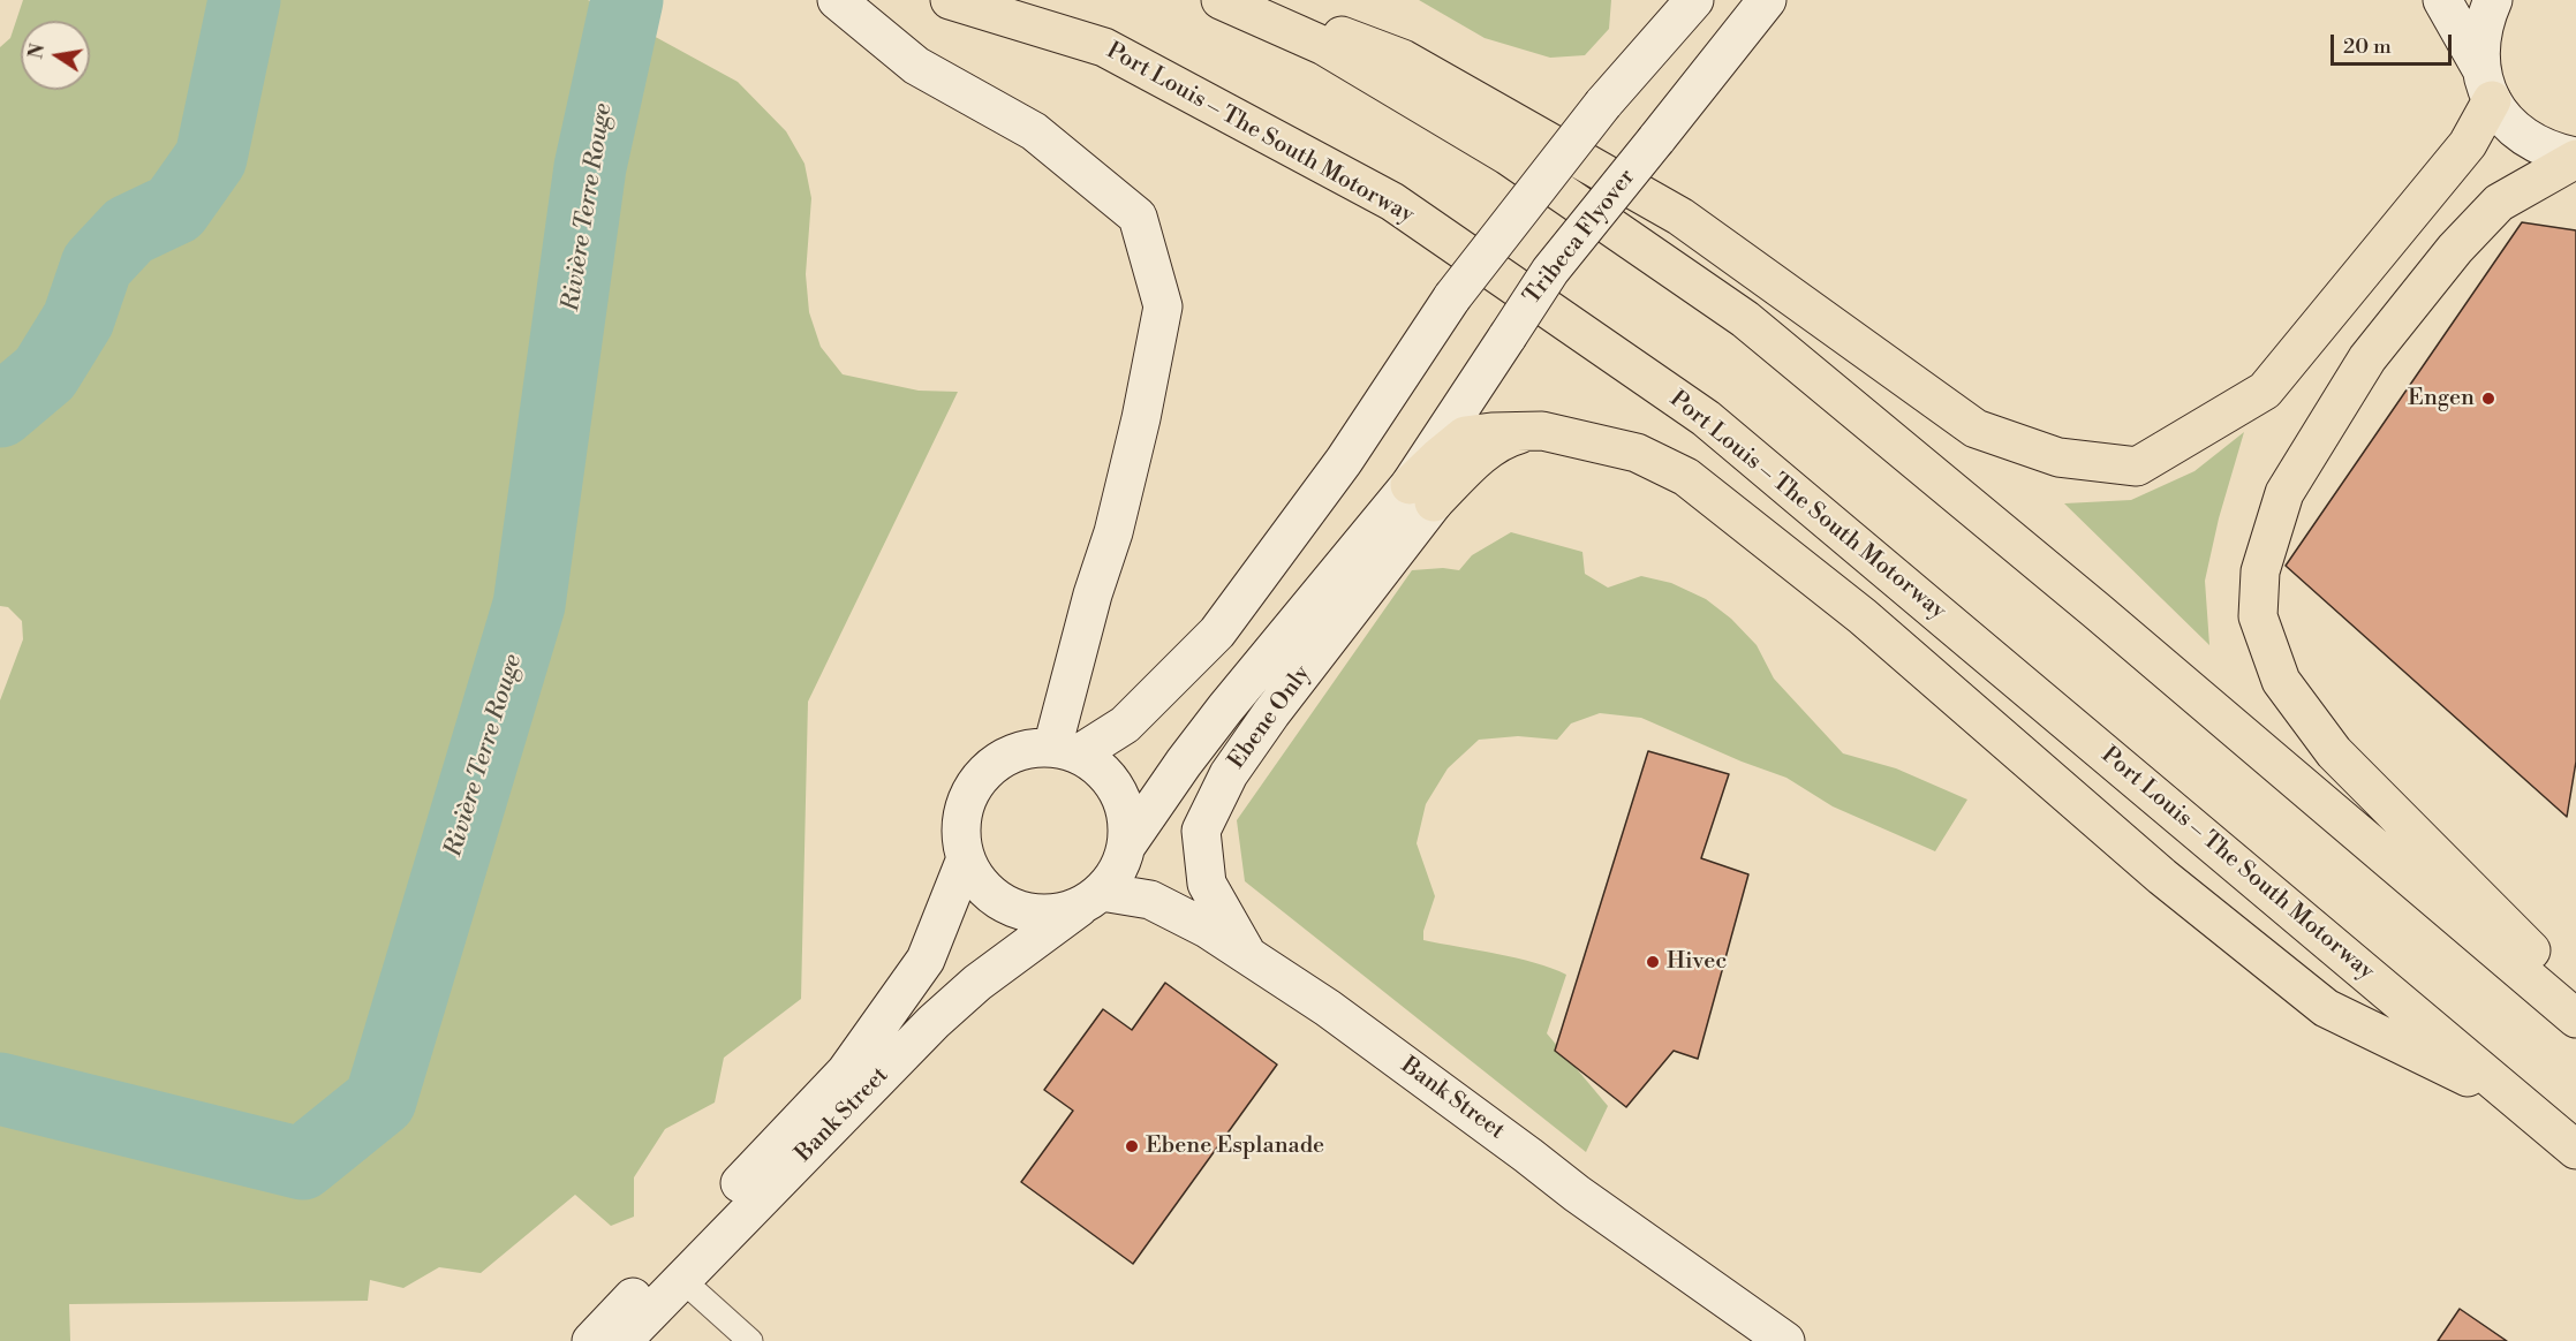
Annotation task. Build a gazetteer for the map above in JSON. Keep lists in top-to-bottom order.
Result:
{
  "streets": {
    "highway": ["Port Louis – The South Motorway"],
    "street": ["Tribeca Flyover", "Ebene Only", "Bank Street"]
  },
  "crossings": [
    ["Tribeca Flyover", "Ebene Only"],
    ["Ebene Only", "Bank Street"]
  ],
  "water": ["Rivière Terre Rouge"],
  "places": ["Engen", "Hivec", "Ebene Esplanade"],
  "scale_bar": "20 m",
  "north": "left"
}
